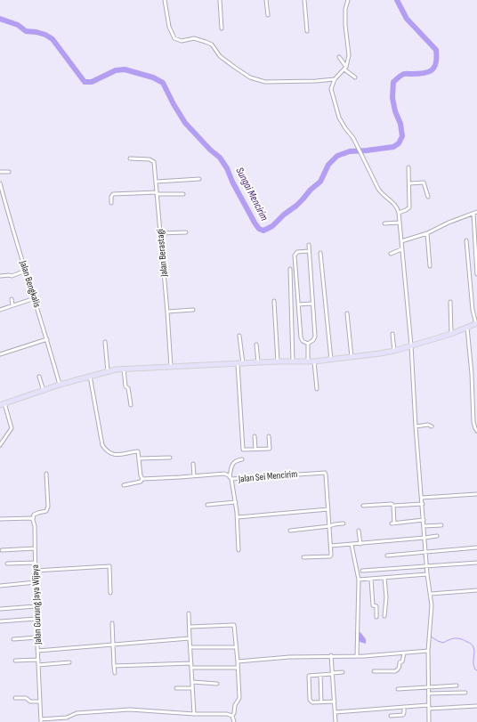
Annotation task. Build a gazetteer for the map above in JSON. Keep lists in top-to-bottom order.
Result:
{
  "streets": {
    "street": [
      "Jalan Berastagi",
      "Jalan Bengkalis",
      "Jalan Sei Mencirim",
      "Jalan Gunung Jaya Wijaya"
    ]
  },
  "water": ["Sungai Mencirim"]
}
